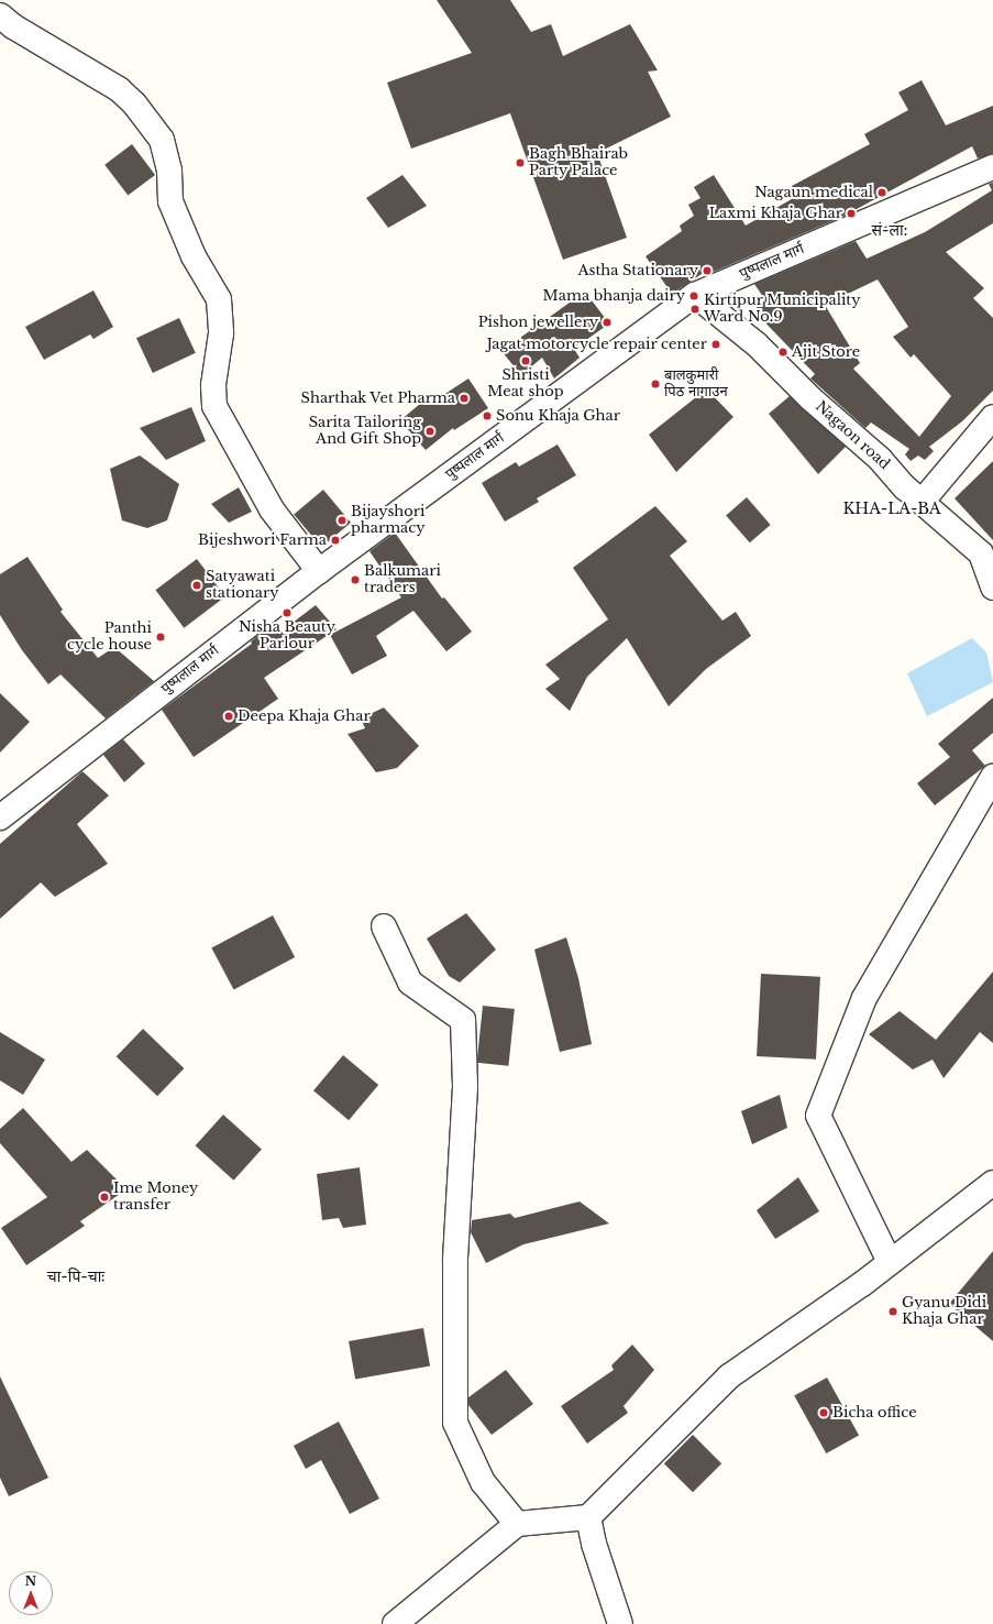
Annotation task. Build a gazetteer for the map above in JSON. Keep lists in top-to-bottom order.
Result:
{
  "streets": {
    "street": ["पुष्पलाल मार्ग", "Nagaon road"]
  },
  "crossings": [
    ["पुष्पलाल मार्ग", "Nagaon road"]
  ],
  "districts": ["सं-ला:", "KHA-LA-BA", "चा-पि-चाः"],
  "places": [
    "Bagh Bhairab Party Palace",
    "Nagaun medical",
    "Laxmi Khaja Ghar",
    "Astha Stationary",
    "Mama bhanja dairy",
    "Kirtipur Municipality Ward No.9",
    "Pishon jewellery",
    "Jagat motorcycle repair center",
    "Ajit Store",
    "Shristi Meat shop",
    "बालकुमारी पिठ नागाउन",
    "Sharthak Vet Pharma",
    "Sonu Khaja Ghar",
    "Sarita Tailoring And Gift Shop",
    "Bijayshori pharmacy",
    "Bijeshwori Farma",
    "Balkumari traders",
    "Satyawati stationary",
    "Nisha Beauty Parlour",
    "Panthi cycle house",
    "Deepa Khaja Ghar",
    "Ime Money transfer",
    "Gyanu Didi Khaja Ghar",
    "Bicha office"
  ],
  "north": "top"
}
